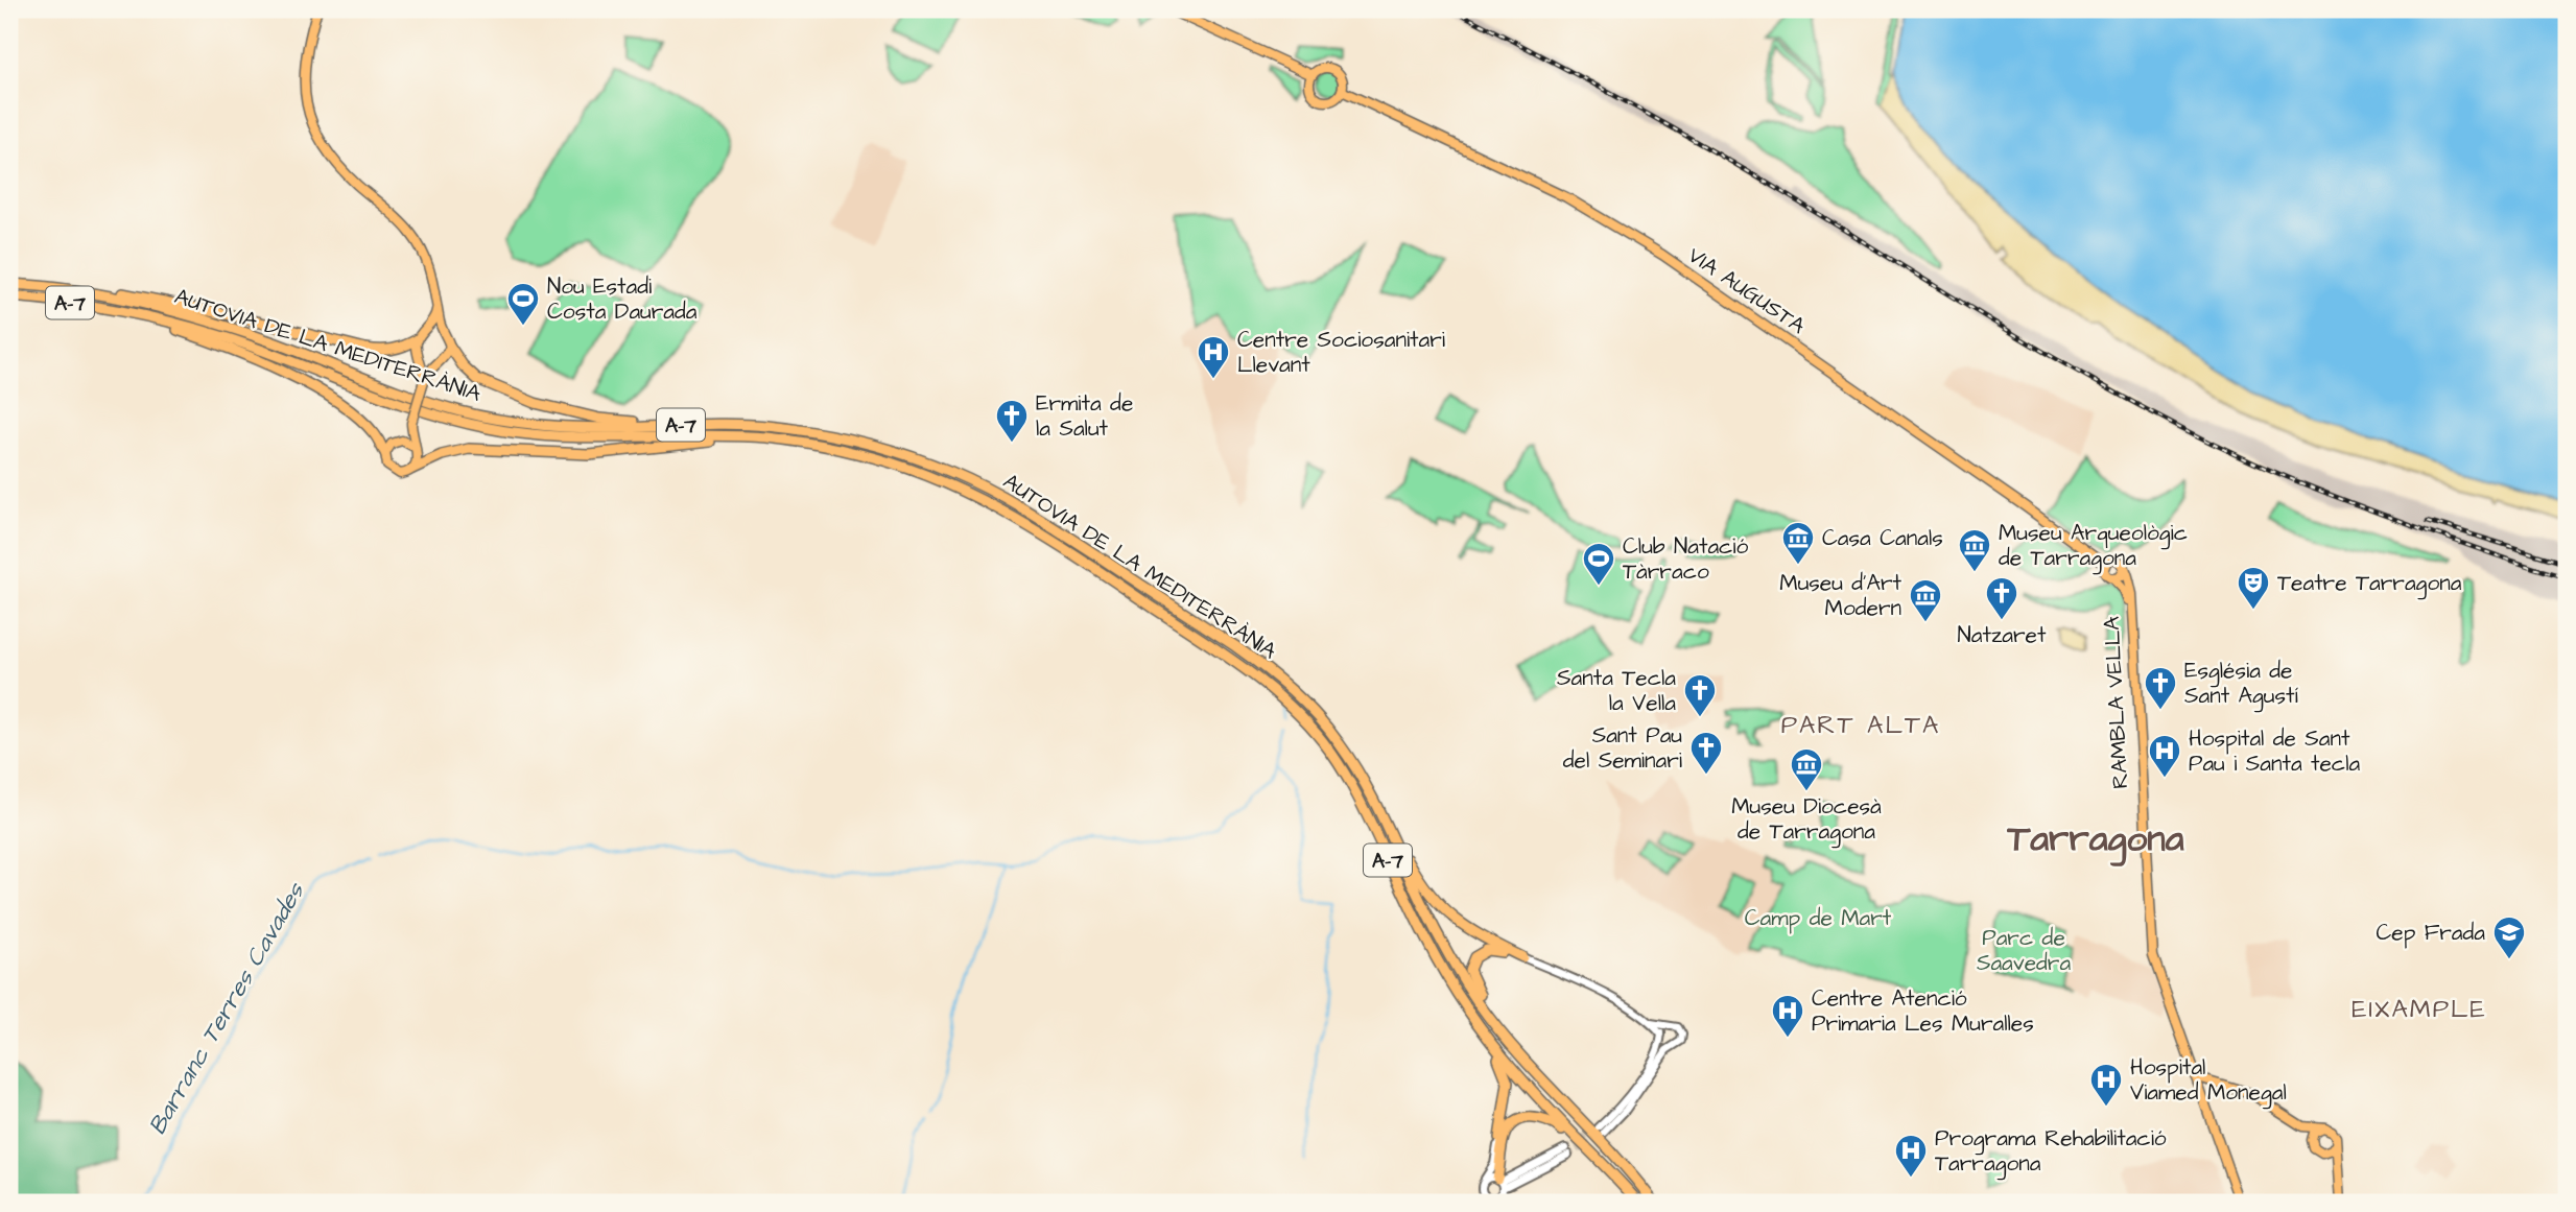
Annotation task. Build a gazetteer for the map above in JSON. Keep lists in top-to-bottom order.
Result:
{
  "streets": {
    "highway": ["A-7", "AUTOVIA DE LA MEDITERRÀNIA"],
    "main road": ["VIA AUGUSTA", "RAMBLA VELLA"]
  },
  "crossings": [
    ["VIA AUGUSTA", "RAMBLA VELLA"]
  ],
  "districts": ["PART ALTA", "Tarragona", "EIXAMPLE"],
  "water": ["Barranc Terres Cavades"],
  "parks": ["Camp de Mart", "Parc de Saavedra"],
  "places": {
    "sports": ["Nou Estadi Costa Daurada", "Club Natació Tàrraco"],
    "hospital": [
      "Centre Sociosanitari Llevant",
      "Hospital de Sant Pau i Santa tecla",
      "Centre Atenció Primaria Les Muralles",
      "Hospital Viamed Monegal",
      "Programa Rehabilitació Tarragona"
    ],
    "church": [
      "Ermita de la Salut",
      "Natzaret",
      "Església de Sant Agustí",
      "Santa Tecla la Vella",
      "Sant Pau del Seminari"
    ],
    "museum": [
      "Casa Canals",
      "Museu Arqueològic de Tarragona",
      "Museu d'Art Modern",
      "Museu Diocesà de Tarragona"
    ],
    "theatre": ["Teatre Tarragona"],
    "school or university": ["Cep Frada"]
  }
}
